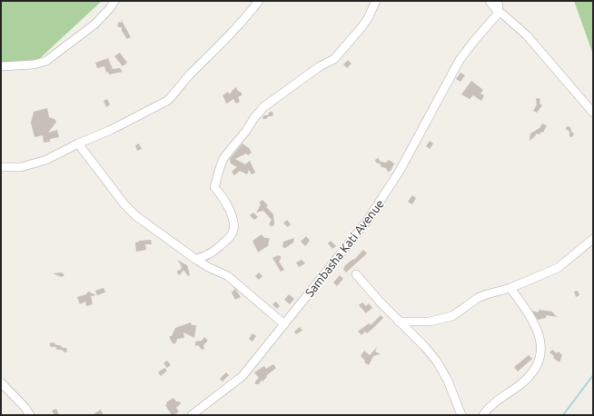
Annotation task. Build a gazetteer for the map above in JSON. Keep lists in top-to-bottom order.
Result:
{
  "streets": {
    "street": ["Sambasha Kati Avenue"]
  }
}
